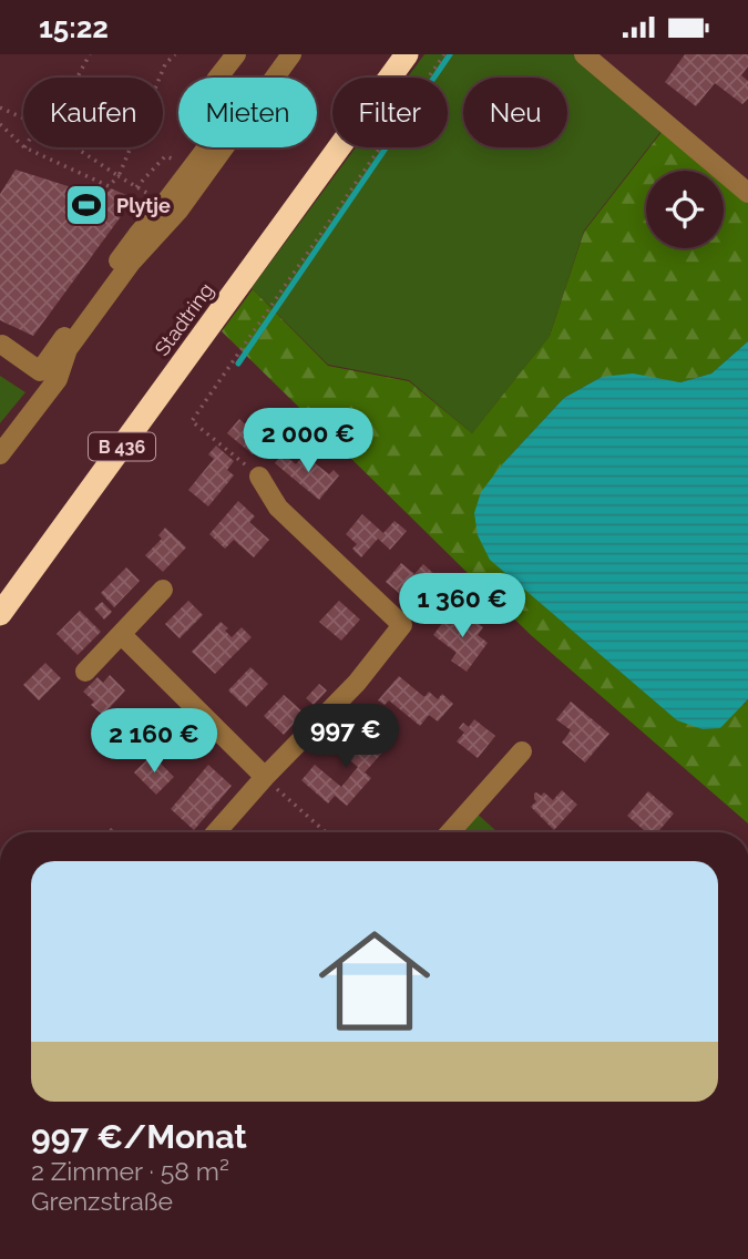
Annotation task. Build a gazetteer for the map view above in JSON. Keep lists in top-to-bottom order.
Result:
{
  "streets": {
    "highway": ["Stadtring", "B 436"]
  },
  "places": {
    "sports": ["Plytje"]
  },
  "page": {
    "status": "15:22",
    "chip": [
      "Kaufen",
      "Mieten",
      "Filter",
      "Neu"
    ],
    "price": [
      "2 000 €",
      "1 360 €",
      "997 €",
      "2 160 €"
    ],
    "list": [
      {
        "name": "997 €/Monat",
        "note": "2 Zimmer · 58 m² · Grenzstraße"
      }
    ]
  }
}
